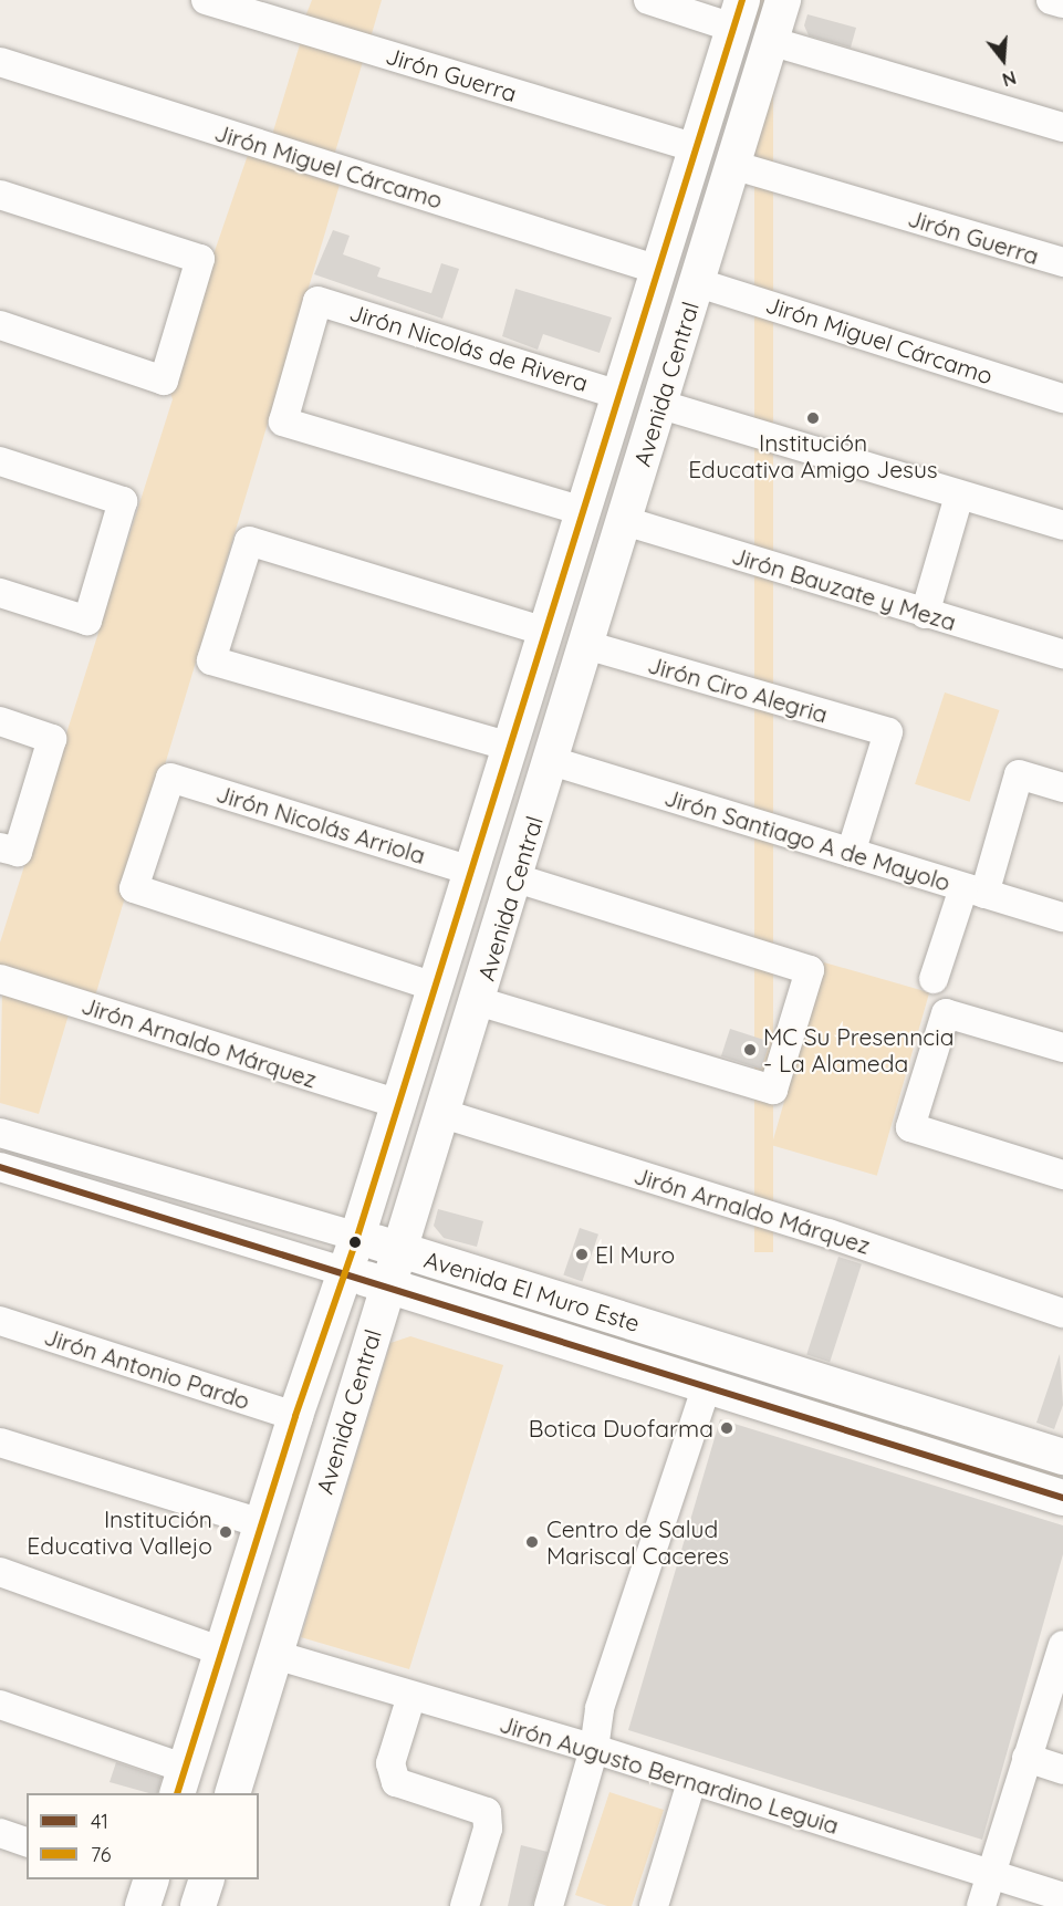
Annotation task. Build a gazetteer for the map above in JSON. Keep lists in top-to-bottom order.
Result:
{
  "streets": {
    "main road": ["Avenida Central", "Avenida El Muro Este"],
    "street": [
      "Jirón Guerra",
      "Jirón Miguel Cárcamo",
      "Jirón Nicolás de Rivera",
      "Jirón Bauzate y Meza",
      "Jirón Ciro Alegria",
      "Jirón Nicolás Arriola",
      "Jirón Santiago A de Mayolo",
      "Jirón Arnaldo Márquez",
      "Jirón Antonio Pardo",
      "Jirón Augusto Bernardino Leguia"
    ]
  },
  "crossings": [
    ["Jirón Guerra", "Avenida Central"],
    ["Jirón Miguel Cárcamo", "Avenida Central"],
    ["Jirón Nicolás de Rivera", "Avenida Central"],
    ["Avenida Central", "Jirón Bauzate y Meza"],
    ["Avenida Central", "Jirón Ciro Alegria"],
    ["Avenida Central", "Jirón Nicolás Arriola"],
    ["Avenida Central", "Jirón Santiago A de Mayolo"],
    ["Avenida Central", "Jirón Arnaldo Márquez"],
    ["Avenida Central", "Avenida El Muro Este"],
    ["Avenida Central", "Jirón Antonio Pardo"],
    ["Avenida Central", "Jirón Augusto Bernardino Leguia"],
    ["Jirón Ciro Alegria", "Jirón Santiago A de Mayolo"]
  ],
  "places": [
    "Institución Educativa Amigo Jesus",
    "MC Su Presenncia - La Alameda",
    "El Muro",
    "Botica Duofarma",
    "Institución Educativa Vallejo",
    "Centro de Salud Mariscal Caceres"
  ],
  "lines": ["transit line 76", "transit line 41"],
  "legend": ["41", "76"],
  "north": "bottom"
}
